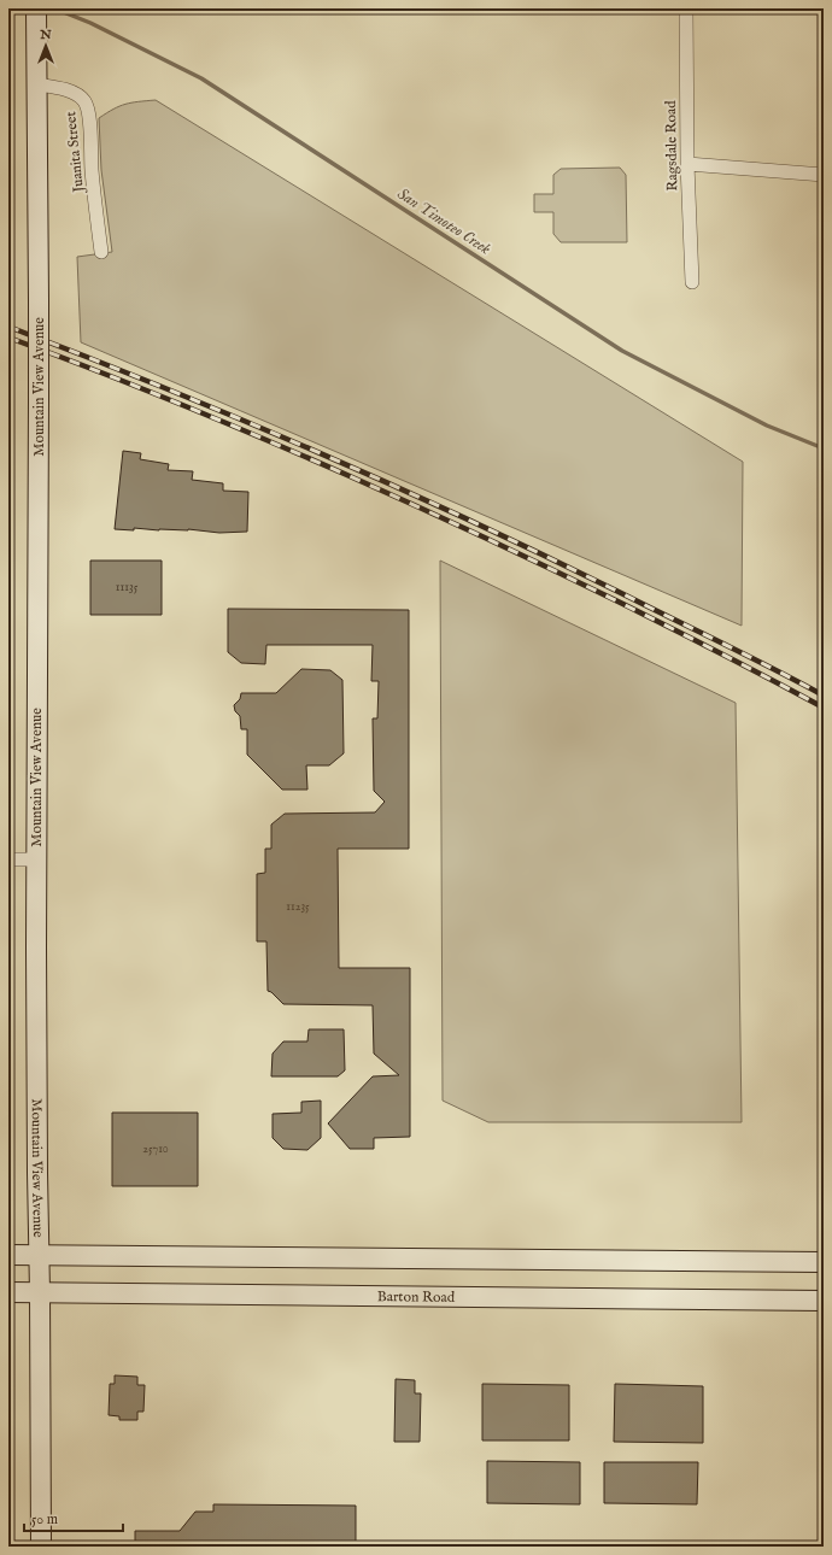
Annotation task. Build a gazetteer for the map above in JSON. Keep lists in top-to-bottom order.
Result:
{
  "streets": {
    "main road": ["Mountain View Avenue", "Barton Road"],
    "street": ["Ragsdale Road", "Juanita Street"]
  },
  "crossings": [
    ["Juanita Street", "Mountain View Avenue"],
    ["Mountain View Avenue", "Barton Road"]
  ],
  "water": ["San Timoteo Creek"],
  "house_numbers": ["11135", "11235", "25710"],
  "scale_bar": "50 m",
  "north": "top"
}
